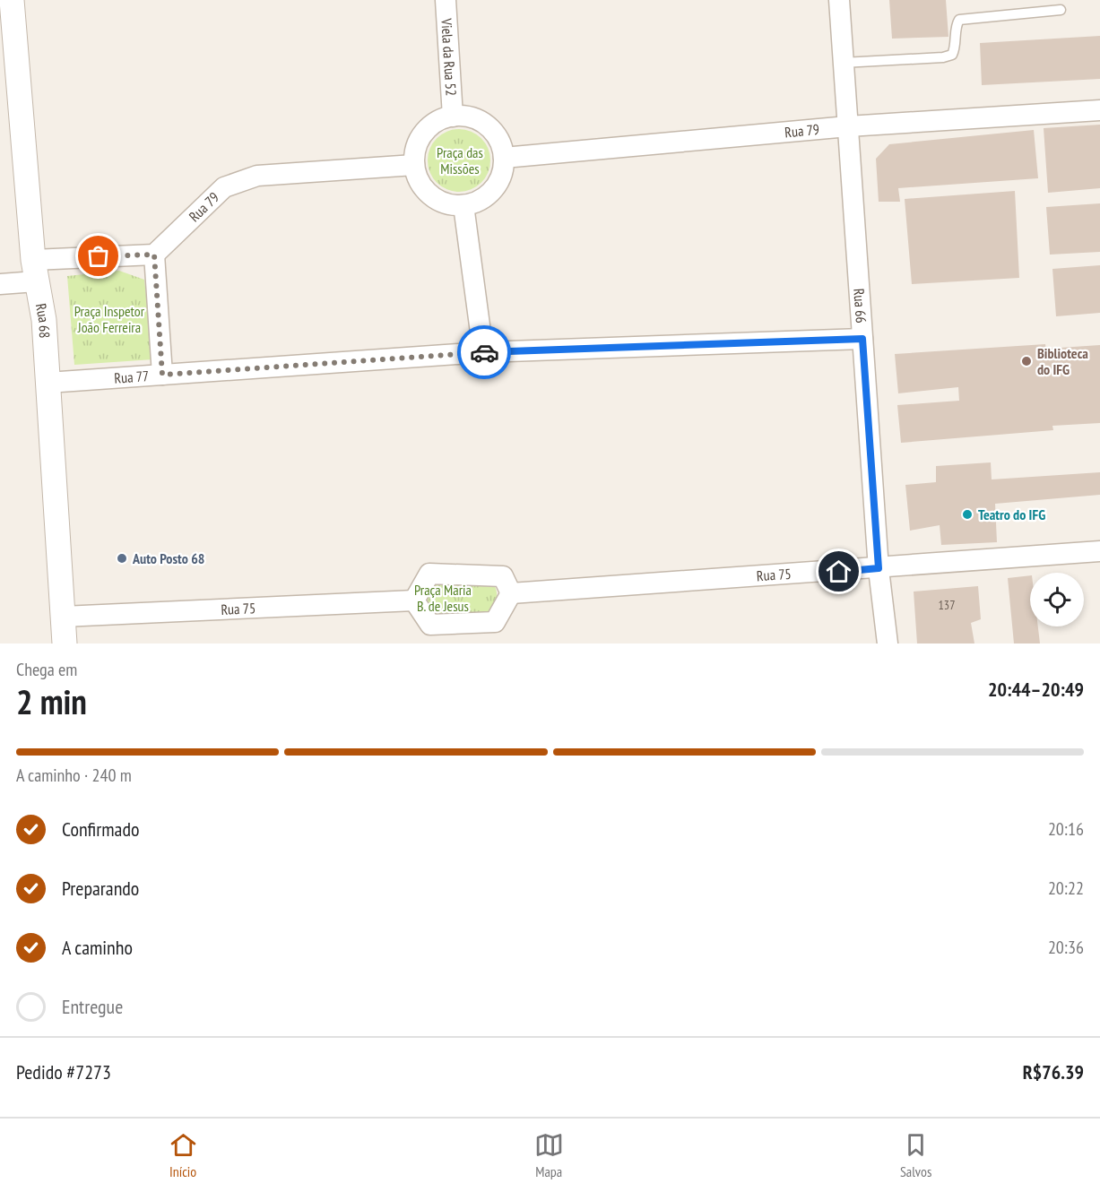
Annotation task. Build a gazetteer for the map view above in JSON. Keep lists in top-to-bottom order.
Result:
{
  "streets": {
    "street": [
      "Viela da Rua 52",
      "Rua 79",
      "Rua 66",
      "Rua 68",
      "Rua 77",
      "Rua 75"
    ]
  },
  "crossings": [
    ["Viela da Rua 52", "Rua 79"],
    ["Rua 79", "Rua 66"],
    ["Rua 66", "Rua 77"],
    ["Rua 66", "Rua 75"],
    ["Rua 68", "Rua 77"],
    ["Rua 68", "Rua 75"]
  ],
  "parks": ["Praça das Missões", "Praça Inspetor João Ferreira", "Praça Maria B. de Jesus"],
  "places": ["Biblioteca do IFG", "Teatro do IFG", "Auto Posto 68"],
  "house_numbers": ["137"],
  "page": {
    "heading": ["2 min", "Chega em", "20:44–20:49"],
    "panel": ["Pedido #7273", "R$76.39"],
    "bar": "A caminho · 240 m",
    "list": [
      ["Confirmado", "20:16"],
      ["Preparando", "20:22"],
      ["A caminho", "20:36"],
      "Entregue"
    ],
    "tabs": ["Início", "Mapa", "Salvos"]
  }
}
